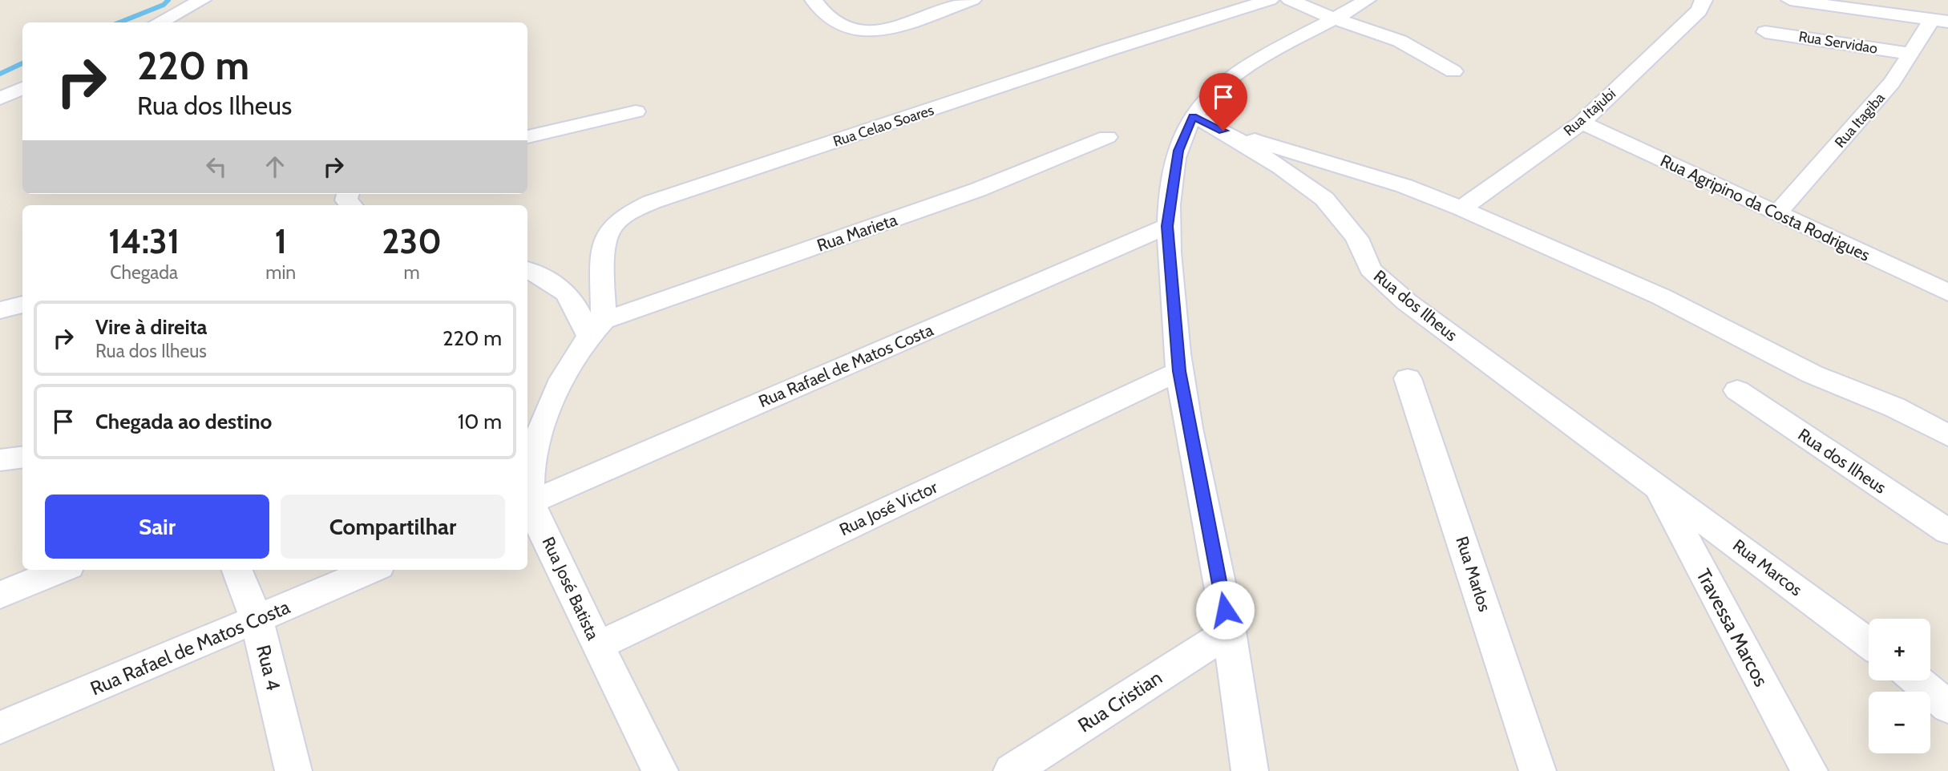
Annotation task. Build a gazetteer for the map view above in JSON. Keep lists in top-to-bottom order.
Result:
{
  "streets": {
    "street": [
      "Rua Servidao",
      "Rua Itajubi",
      "Rua Itagiba",
      "Rua Celao Soares",
      "Rua Agripino da Costa Rodrigues",
      "Rua Marieta",
      "Rua dos Ilheus",
      "Rua Rafael de Matos Costa",
      "Rua José Victor",
      "Rua Marcos",
      "Rua Marlos",
      "Rua José Batista",
      "Travessa Marcos",
      "Rua 4",
      "Rua Cristian"
    ]
  },
  "crossings": [
    ["Rua Servidao", "Rua Itagiba"],
    ["Rua Itajubi", "Rua Agripino da Costa Rodrigues"],
    ["Rua Itagiba", "Rua Agripino da Costa Rodrigues"],
    ["Rua Celao Soares", "Rua Marieta"],
    ["Rua Celao Soares", "Rua José Batista"],
    ["Rua Marieta", "Rua José Batista"],
    ["Rua dos Ilheus", "Rua Marcos"],
    ["Rua dos Ilheus", "Travessa Marcos"],
    ["Rua Rafael de Matos Costa", "Rua José Batista"],
    ["Rua Rafael de Matos Costa", "Rua 4"],
    ["Rua José Victor", "Rua José Batista"],
    ["Rua Marcos", "Travessa Marcos"]
  ],
  "page": {
    "turn": ["220 m", "Rua dos Ilheus"],
    "eta": [
      "14:31",
      "Chegada",
      "1",
      "min",
      "230",
      "m"
    ],
    "list": [
      {
        "name": "Vire à direita",
        "note": "Rua dos Ilheus",
        "value": "220 m"
      },
      {
        "name": "Chegada ao destino",
        "value": "10 m"
      }
    ],
    "buttons": ["Sair", "Compartilhar"],
    "map_buttons": ["+", "−"]
  }
}
